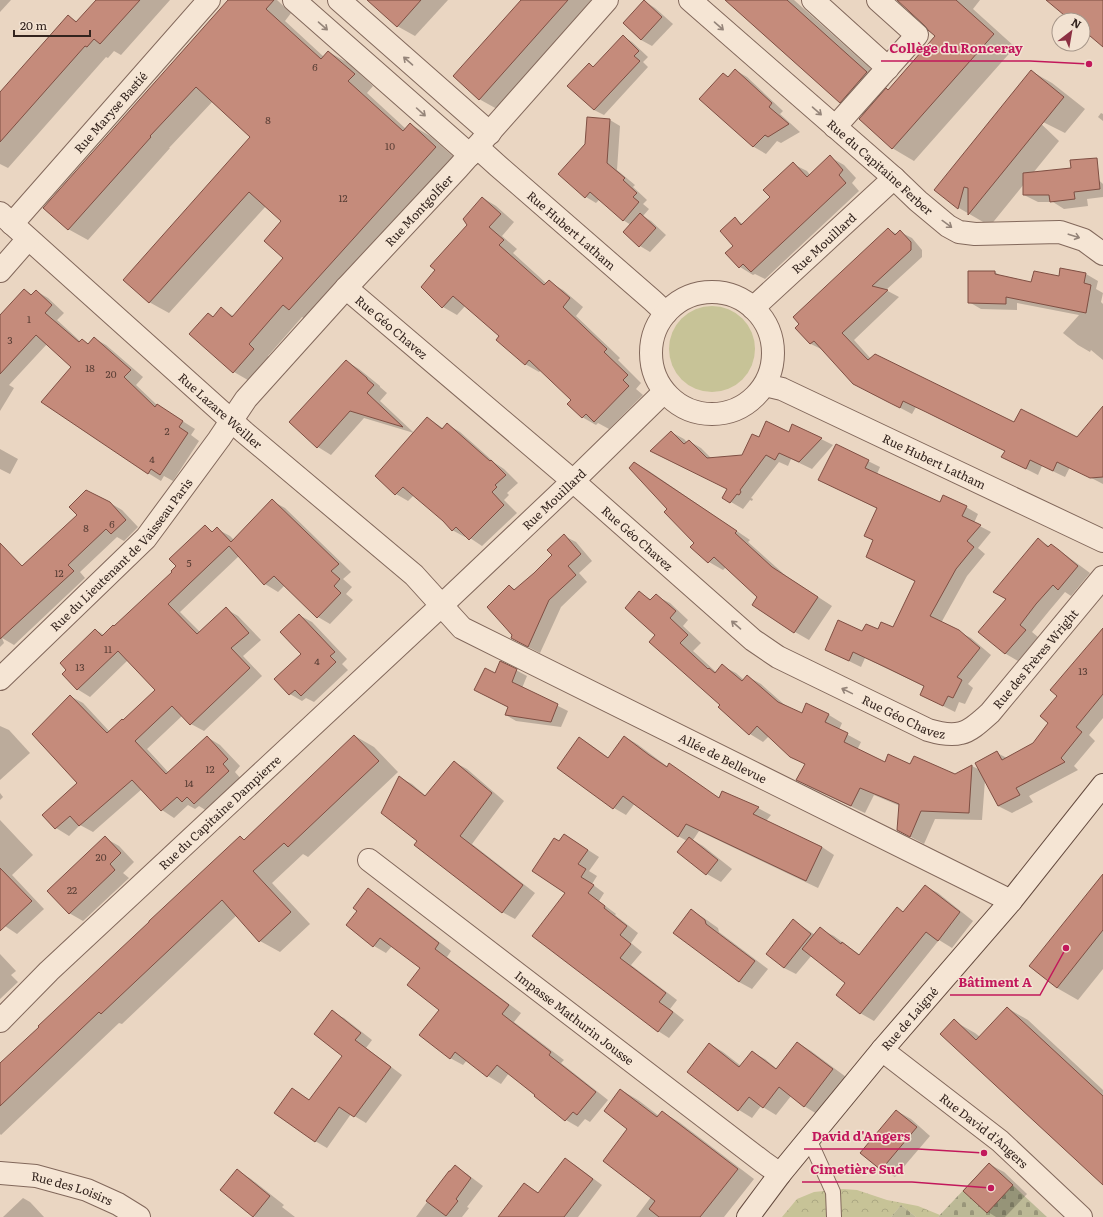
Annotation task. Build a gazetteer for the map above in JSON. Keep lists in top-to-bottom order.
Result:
{
  "streets": {
    "street": [
      "Rue Maryse Bastié",
      "Rue du Capitaine Ferber",
      "Rue Montgolfier",
      "Rue Hubert Latham",
      "Rue Mouillard",
      "Rue Géo Chavez",
      "Rue Lazare Weiller",
      "Rue du Lieutenant de Vaisseau Paris",
      "Rue des Frères Wright",
      "Allée de Bellevue",
      "Rue du Capitaine Dampierre",
      "Impasse Mathurin Jousse",
      "Rue de Laigné",
      "Rue David d'Angers",
      "Rue des Loisirs"
    ]
  },
  "crossings": [
    ["Rue Maryse Bastié", "Rue Lazare Weiller"],
    ["Rue du Capitaine Ferber", "Rue Mouillard"],
    ["Rue Montgolfier", "Rue Hubert Latham"],
    ["Rue Montgolfier", "Rue Géo Chavez"],
    ["Rue Montgolfier", "Rue Lazare Weiller"],
    ["Rue Montgolfier", "Rue du Lieutenant de Vaisseau Paris"],
    ["Rue Hubert Latham", "Rue Mouillard"],
    ["Rue Mouillard", "Rue Géo Chavez"],
    ["Rue Mouillard", "Rue Lazare Weiller"],
    ["Rue Mouillard", "Allée de Bellevue"],
    ["Rue Mouillard", "Rue du Capitaine Dampierre"],
    ["Rue Géo Chavez", "Rue des Frères Wright"],
    ["Rue Lazare Weiller", "Rue du Lieutenant de Vaisseau Paris"],
    ["Rue Lazare Weiller", "Allée de Bellevue"],
    ["Rue Lazare Weiller", "Rue du Capitaine Dampierre"],
    ["Allée de Bellevue", "Rue du Capitaine Dampierre"],
    ["Allée de Bellevue", "Rue de Laigné"],
    ["Impasse Mathurin Jousse", "Rue de Laigné"],
    ["Rue de Laigné", "Rue David d'Angers"]
  ],
  "one_way": ["Rue du Capitaine Ferber", "Rue Géo Chavez"],
  "places": [
    "Collège du Ronceray",
    "Bâtiment A",
    "David d'Angers",
    "Cimetière Sud"
  ],
  "house_numbers": [
    "6",
    "8",
    "10",
    "12",
    "1",
    "3",
    "18",
    "20",
    "2",
    "4",
    "6",
    "8",
    "5",
    "12",
    "11",
    "4",
    "13",
    "13",
    "12",
    "14",
    "20",
    "22"
  ],
  "scale_bar": "20 m",
  "north": "top right"
}
